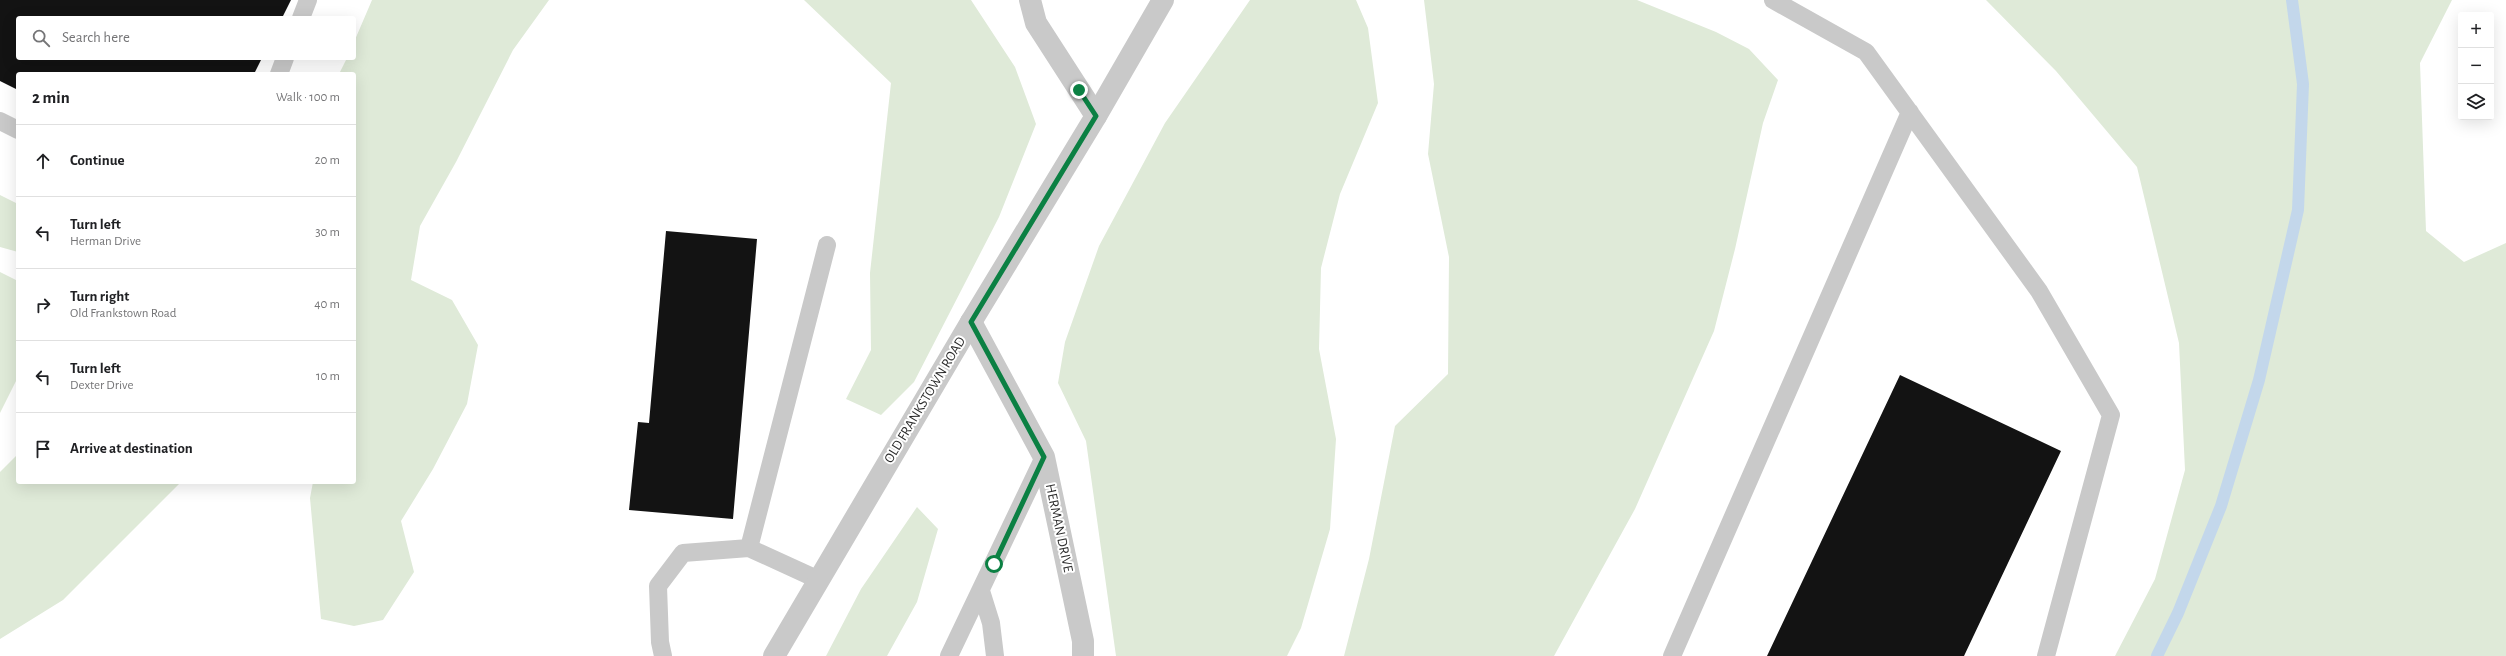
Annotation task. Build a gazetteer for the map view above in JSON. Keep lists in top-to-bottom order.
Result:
{
  "streets": {
    "street": ["OLD FRANKSTOWN ROAD", "HERMAN DRIVE"]
  },
  "crossings": [
    ["OLD FRANKSTOWN ROAD", "HERMAN DRIVE"]
  ],
  "page": {
    "map_buttons": ["+", "−"],
    "search": "Search here",
    "heading": ["2 min", "Walk · 100 m"],
    "list": [
      ["Continue", "20 m"],
      ["Turn left", "Herman Drive", "30 m"],
      ["Turn right", "Old Frankstown Road", "40 m"],
      ["Turn left", "Dexter Drive", "10 m"],
      "Arrive at destination"
    ]
  }
}
